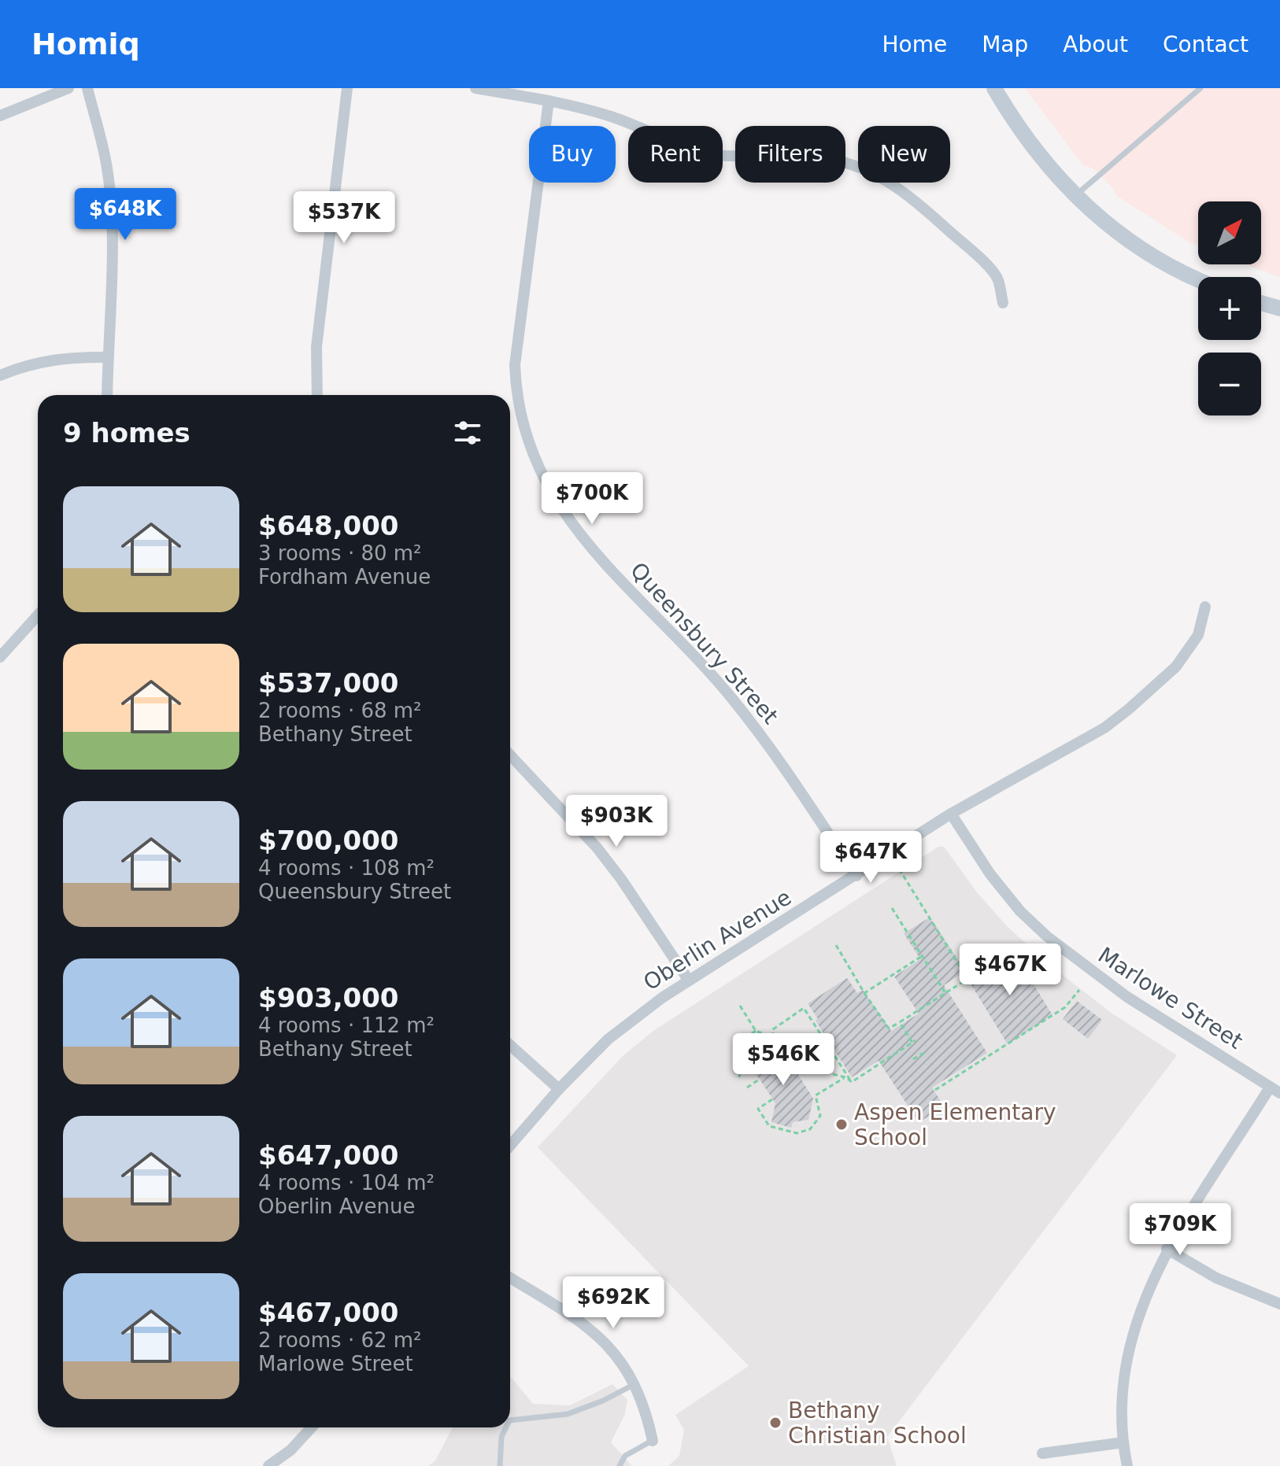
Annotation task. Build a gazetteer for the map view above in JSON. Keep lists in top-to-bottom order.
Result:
{
  "streets": {
    "street": ["Queensbury Street", "Oberlin Avenue", "Marlowe Street"]
  },
  "crossings": [
    ["Queensbury Street", "Oberlin Avenue"],
    ["Oberlin Avenue", "Marlowe Street"]
  ],
  "places": ["Aspen Elementary School", "Bethany Christian School"],
  "north": "top right",
  "page": {
    "header": "Homiq",
    "nav": [
      "Home",
      "Map",
      "About",
      "Contact"
    ],
    "chip": [
      "Buy",
      "Rent",
      "Filters",
      "New"
    ],
    "price": [
      "$648K",
      "$537K",
      "$700K",
      "$903K",
      "$647K",
      "$467K",
      "$546K",
      "$709K",
      "$692K"
    ],
    "map_buttons": ["+", "−"],
    "heading": "9 homes",
    "list": [
      {
        "name": "$648,000",
        "note": "3 rooms · 80 m² · Fordham Avenue"
      },
      {
        "name": "$537,000",
        "note": "2 rooms · 68 m² · Bethany Street"
      },
      {
        "name": "$700,000",
        "note": "4 rooms · 108 m² · Queensbury Street"
      },
      {
        "name": "$903,000",
        "note": "4 rooms · 112 m² · Bethany Street"
      },
      {
        "name": "$647,000",
        "note": "4 rooms · 104 m² · Oberlin Avenue"
      },
      {
        "name": "$467,000",
        "note": "2 rooms · 62 m² · Marlowe Street"
      }
    ]
  }
}
